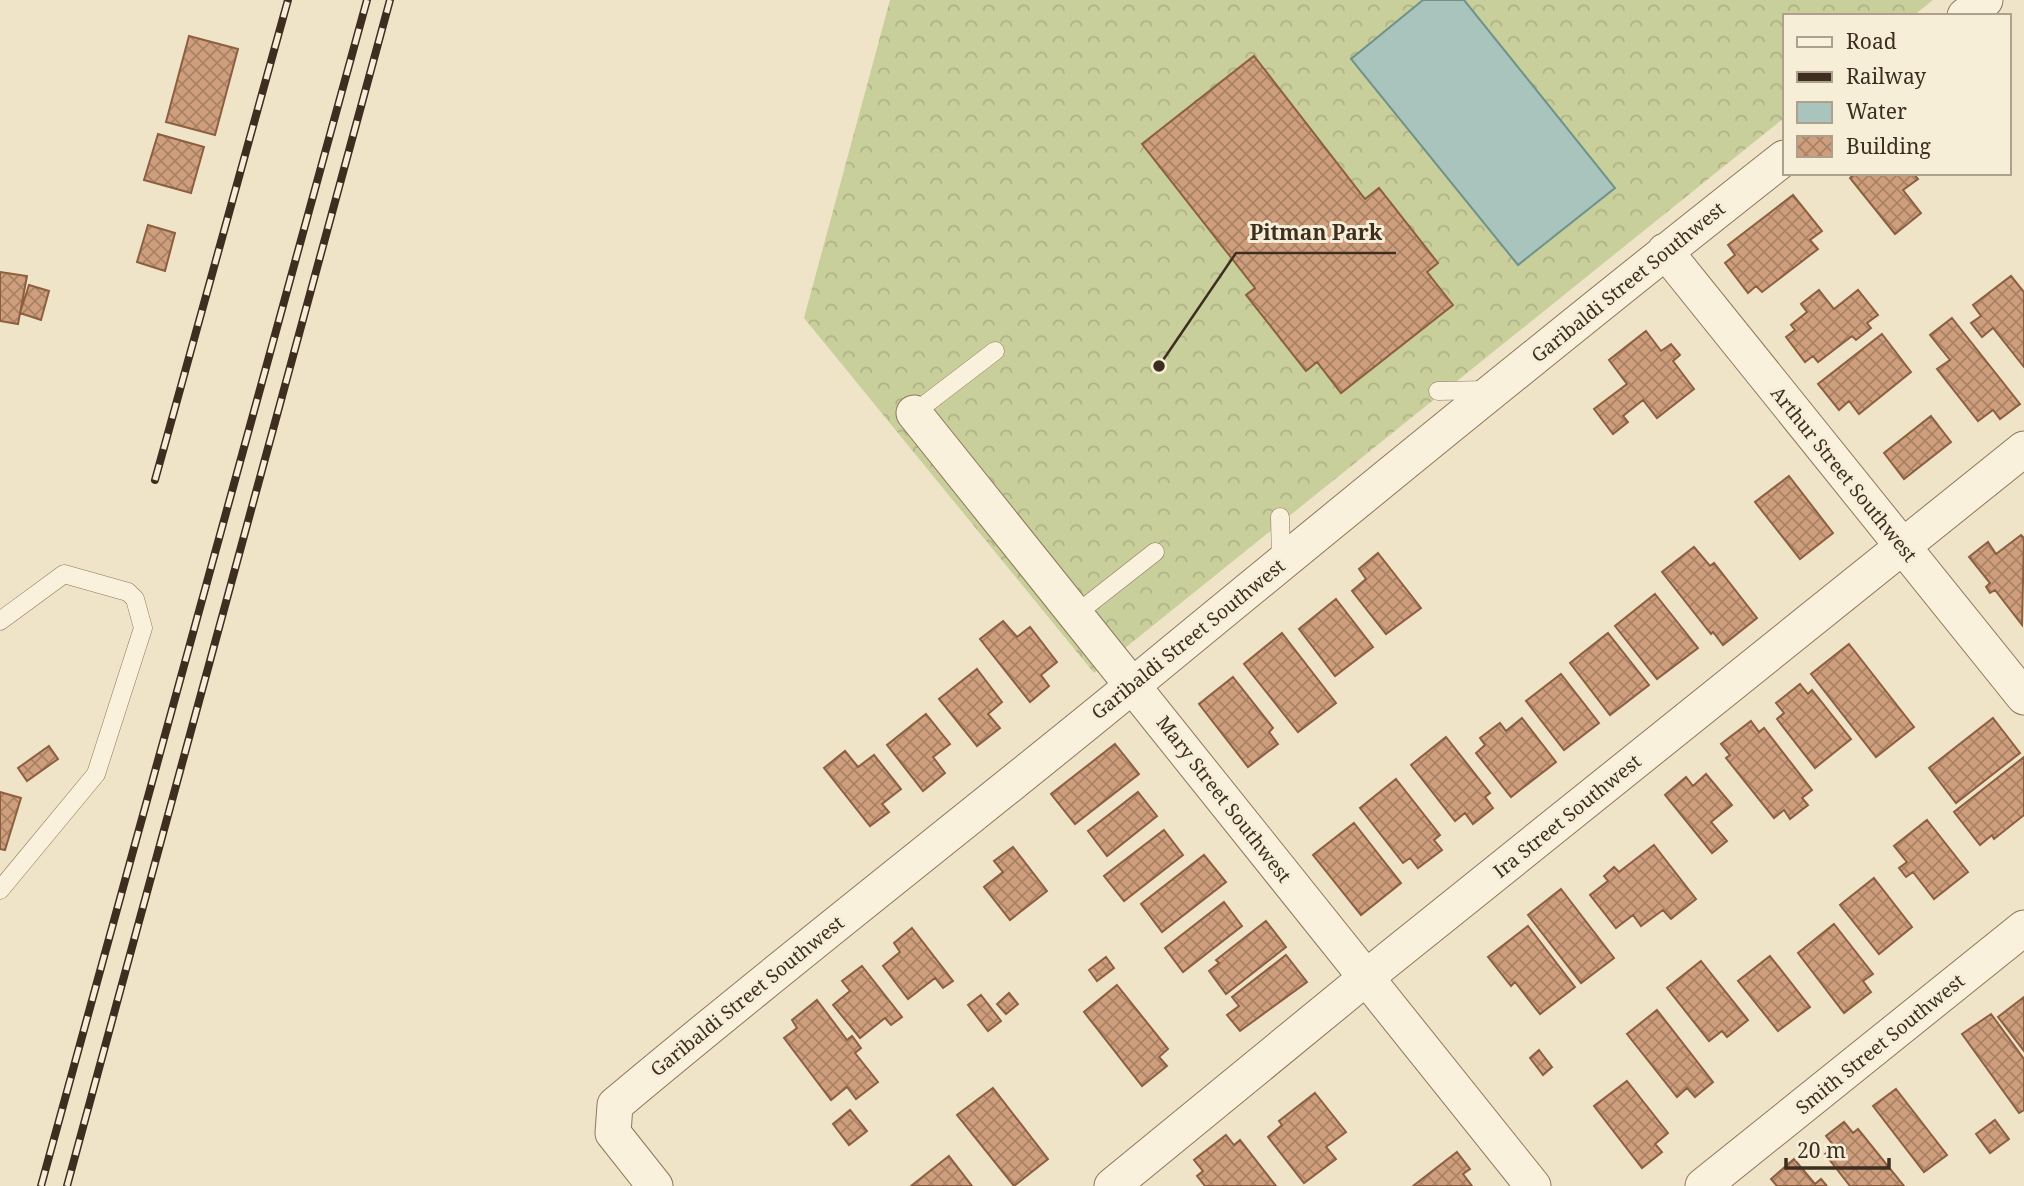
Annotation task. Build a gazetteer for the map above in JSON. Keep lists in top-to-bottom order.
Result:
{
  "streets": {
    "street": [
      "Garibaldi Street Southwest",
      "Arthur Street Southwest",
      "Mary Street Southwest",
      "Ira Street Southwest",
      "Smith Street Southwest"
    ]
  },
  "crossings": [
    ["Garibaldi Street Southwest", "Arthur Street Southwest"],
    ["Garibaldi Street Southwest", "Mary Street Southwest"],
    ["Arthur Street Southwest", "Ira Street Southwest"],
    ["Mary Street Southwest", "Ira Street Southwest"]
  ],
  "places": ["Pitman Park"],
  "legend": [
    "Road",
    "Railway",
    "Water",
    "Building"
  ],
  "scale_bar": "20 m"
}
